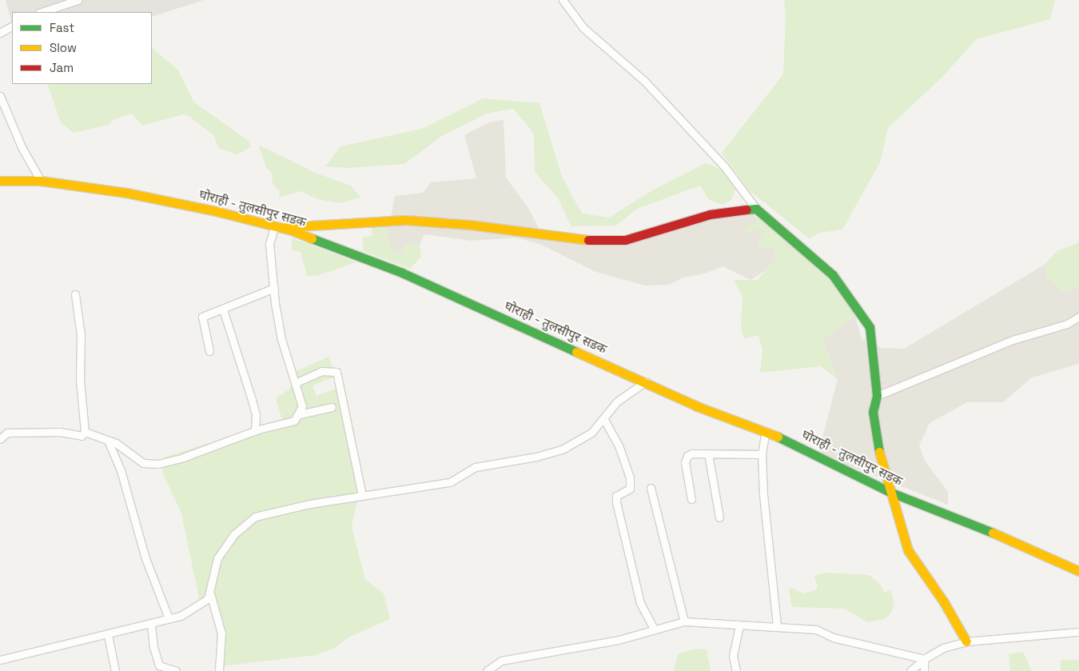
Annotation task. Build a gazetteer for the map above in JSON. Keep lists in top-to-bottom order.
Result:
{
  "streets": {
    "main road": ["घोराही - तुलसीपुर सडक"]
  },
  "legend": ["Fast", "Slow", "Jam"]
}
